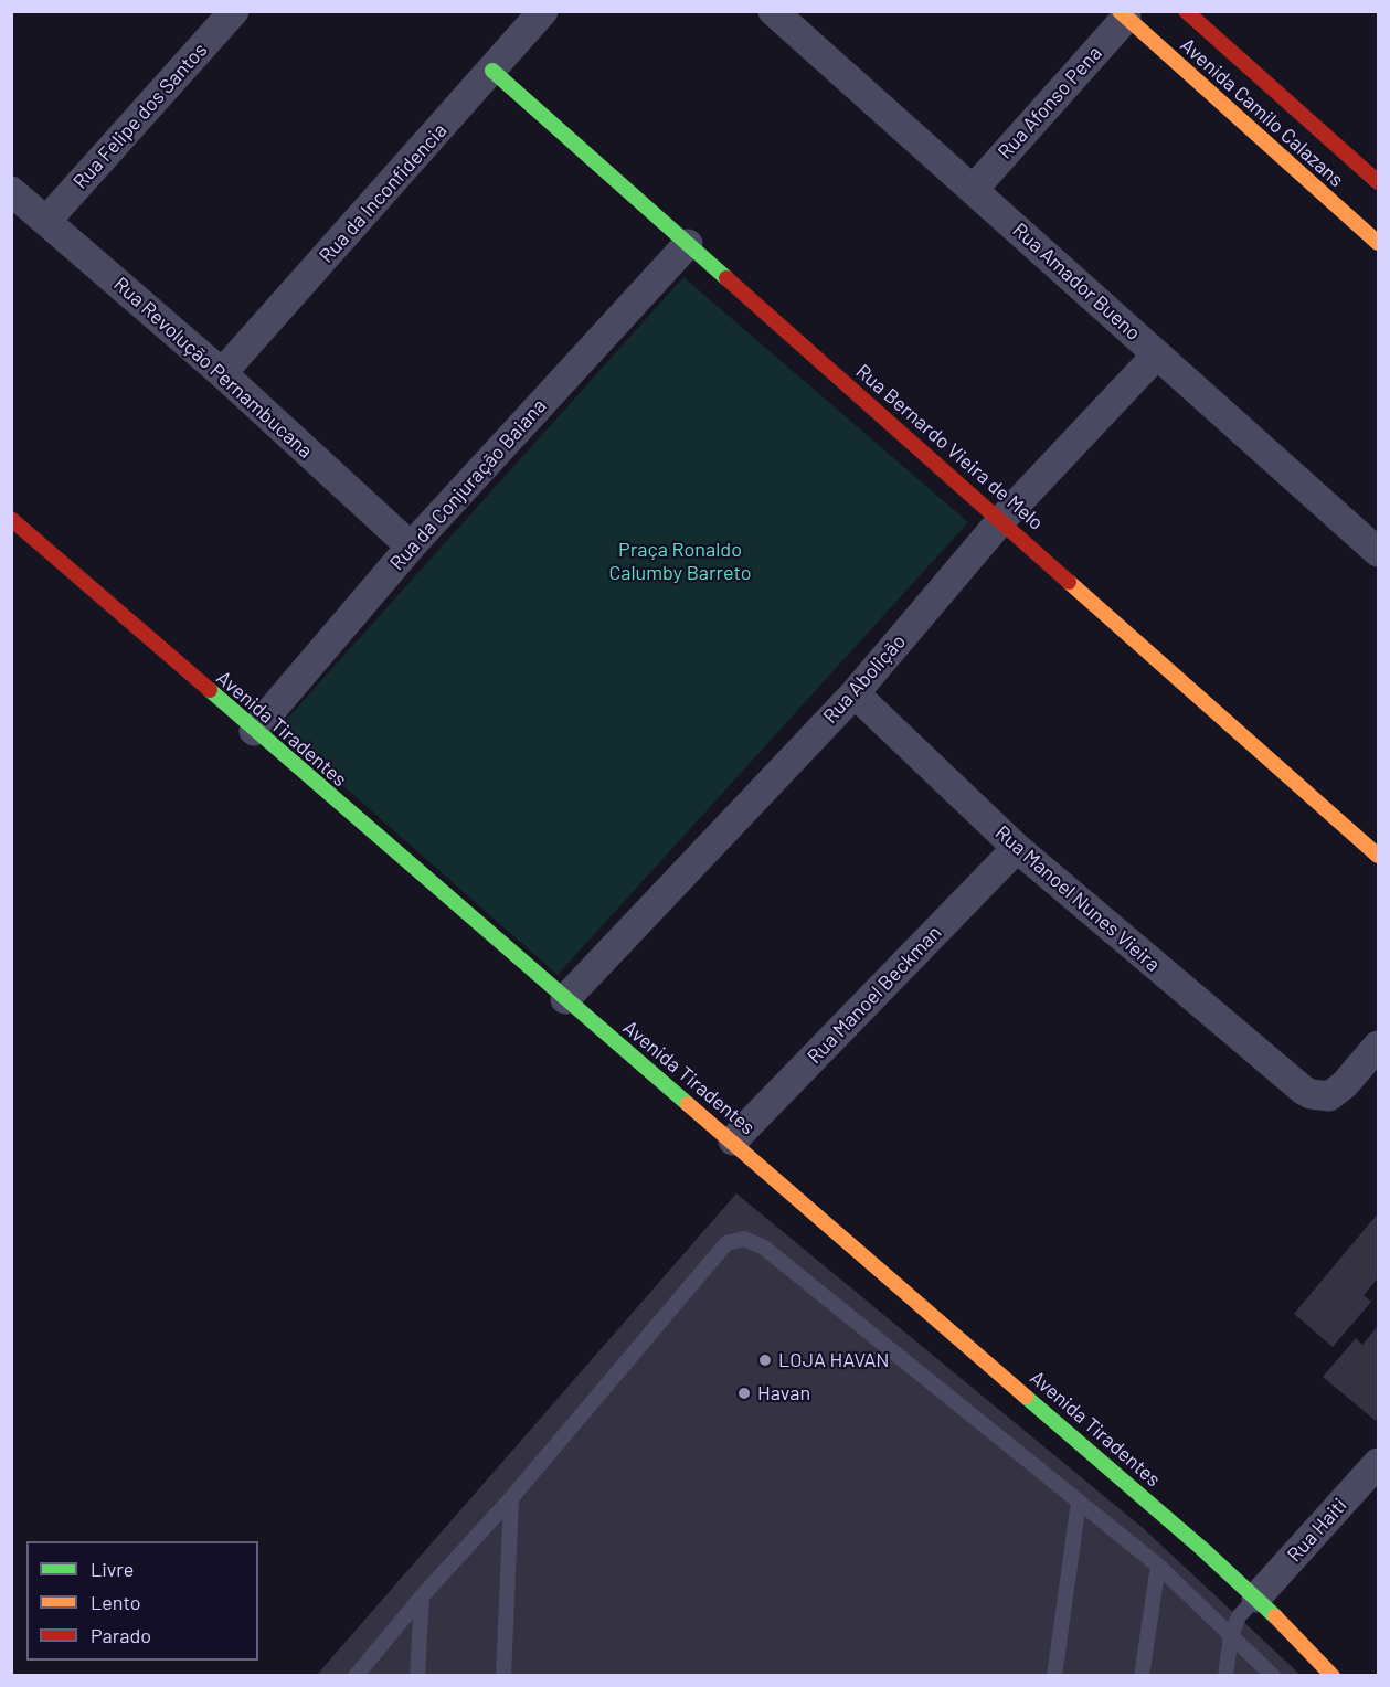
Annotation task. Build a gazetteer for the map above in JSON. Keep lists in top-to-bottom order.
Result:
{
  "streets": {
    "street": [
      "Rua Afonso Pena",
      "Avenida Camilo Calazans",
      "Rua Felipe dos Santos",
      "Rua da Inconfidencia",
      "Rua Amador Bueno",
      "Rua Revolução Pernambucana",
      "Rua Bernardo Vieira de Melo",
      "Rua da Conjuração Baiana",
      "Rua Abolição",
      "Avenida Tiradentes",
      "Rua Manoel Nunes Vieira",
      "Rua Manoel Beckman",
      "Rua Haiti"
    ]
  },
  "crossings": [
    ["Rua Afonso Pena", "Avenida Camilo Calazans"],
    ["Rua Afonso Pena", "Rua Amador Bueno"],
    ["Rua Felipe dos Santos", "Rua Revolução Pernambucana"],
    ["Rua da Inconfidencia", "Rua Revolução Pernambucana"],
    ["Rua da Inconfidencia", "Rua Bernardo Vieira de Melo"],
    ["Rua Amador Bueno", "Rua Abolição"],
    ["Rua Revolução Pernambucana", "Rua da Conjuração Baiana"],
    ["Rua Bernardo Vieira de Melo", "Rua da Conjuração Baiana"],
    ["Rua Bernardo Vieira de Melo", "Rua Abolição"],
    ["Rua da Conjuração Baiana", "Avenida Tiradentes"],
    ["Rua Abolição", "Avenida Tiradentes"],
    ["Rua Abolição", "Rua Manoel Nunes Vieira"],
    ["Avenida Tiradentes", "Rua Manoel Beckman"],
    ["Avenida Tiradentes", "Rua Haiti"],
    ["Rua Manoel Nunes Vieira", "Rua Manoel Beckman"]
  ],
  "parks": ["Praça Ronaldo Calumby Barreto"],
  "places": ["LOJA HAVAN", "Havan"],
  "legend": ["Livre", "Lento", "Parado"]
}
